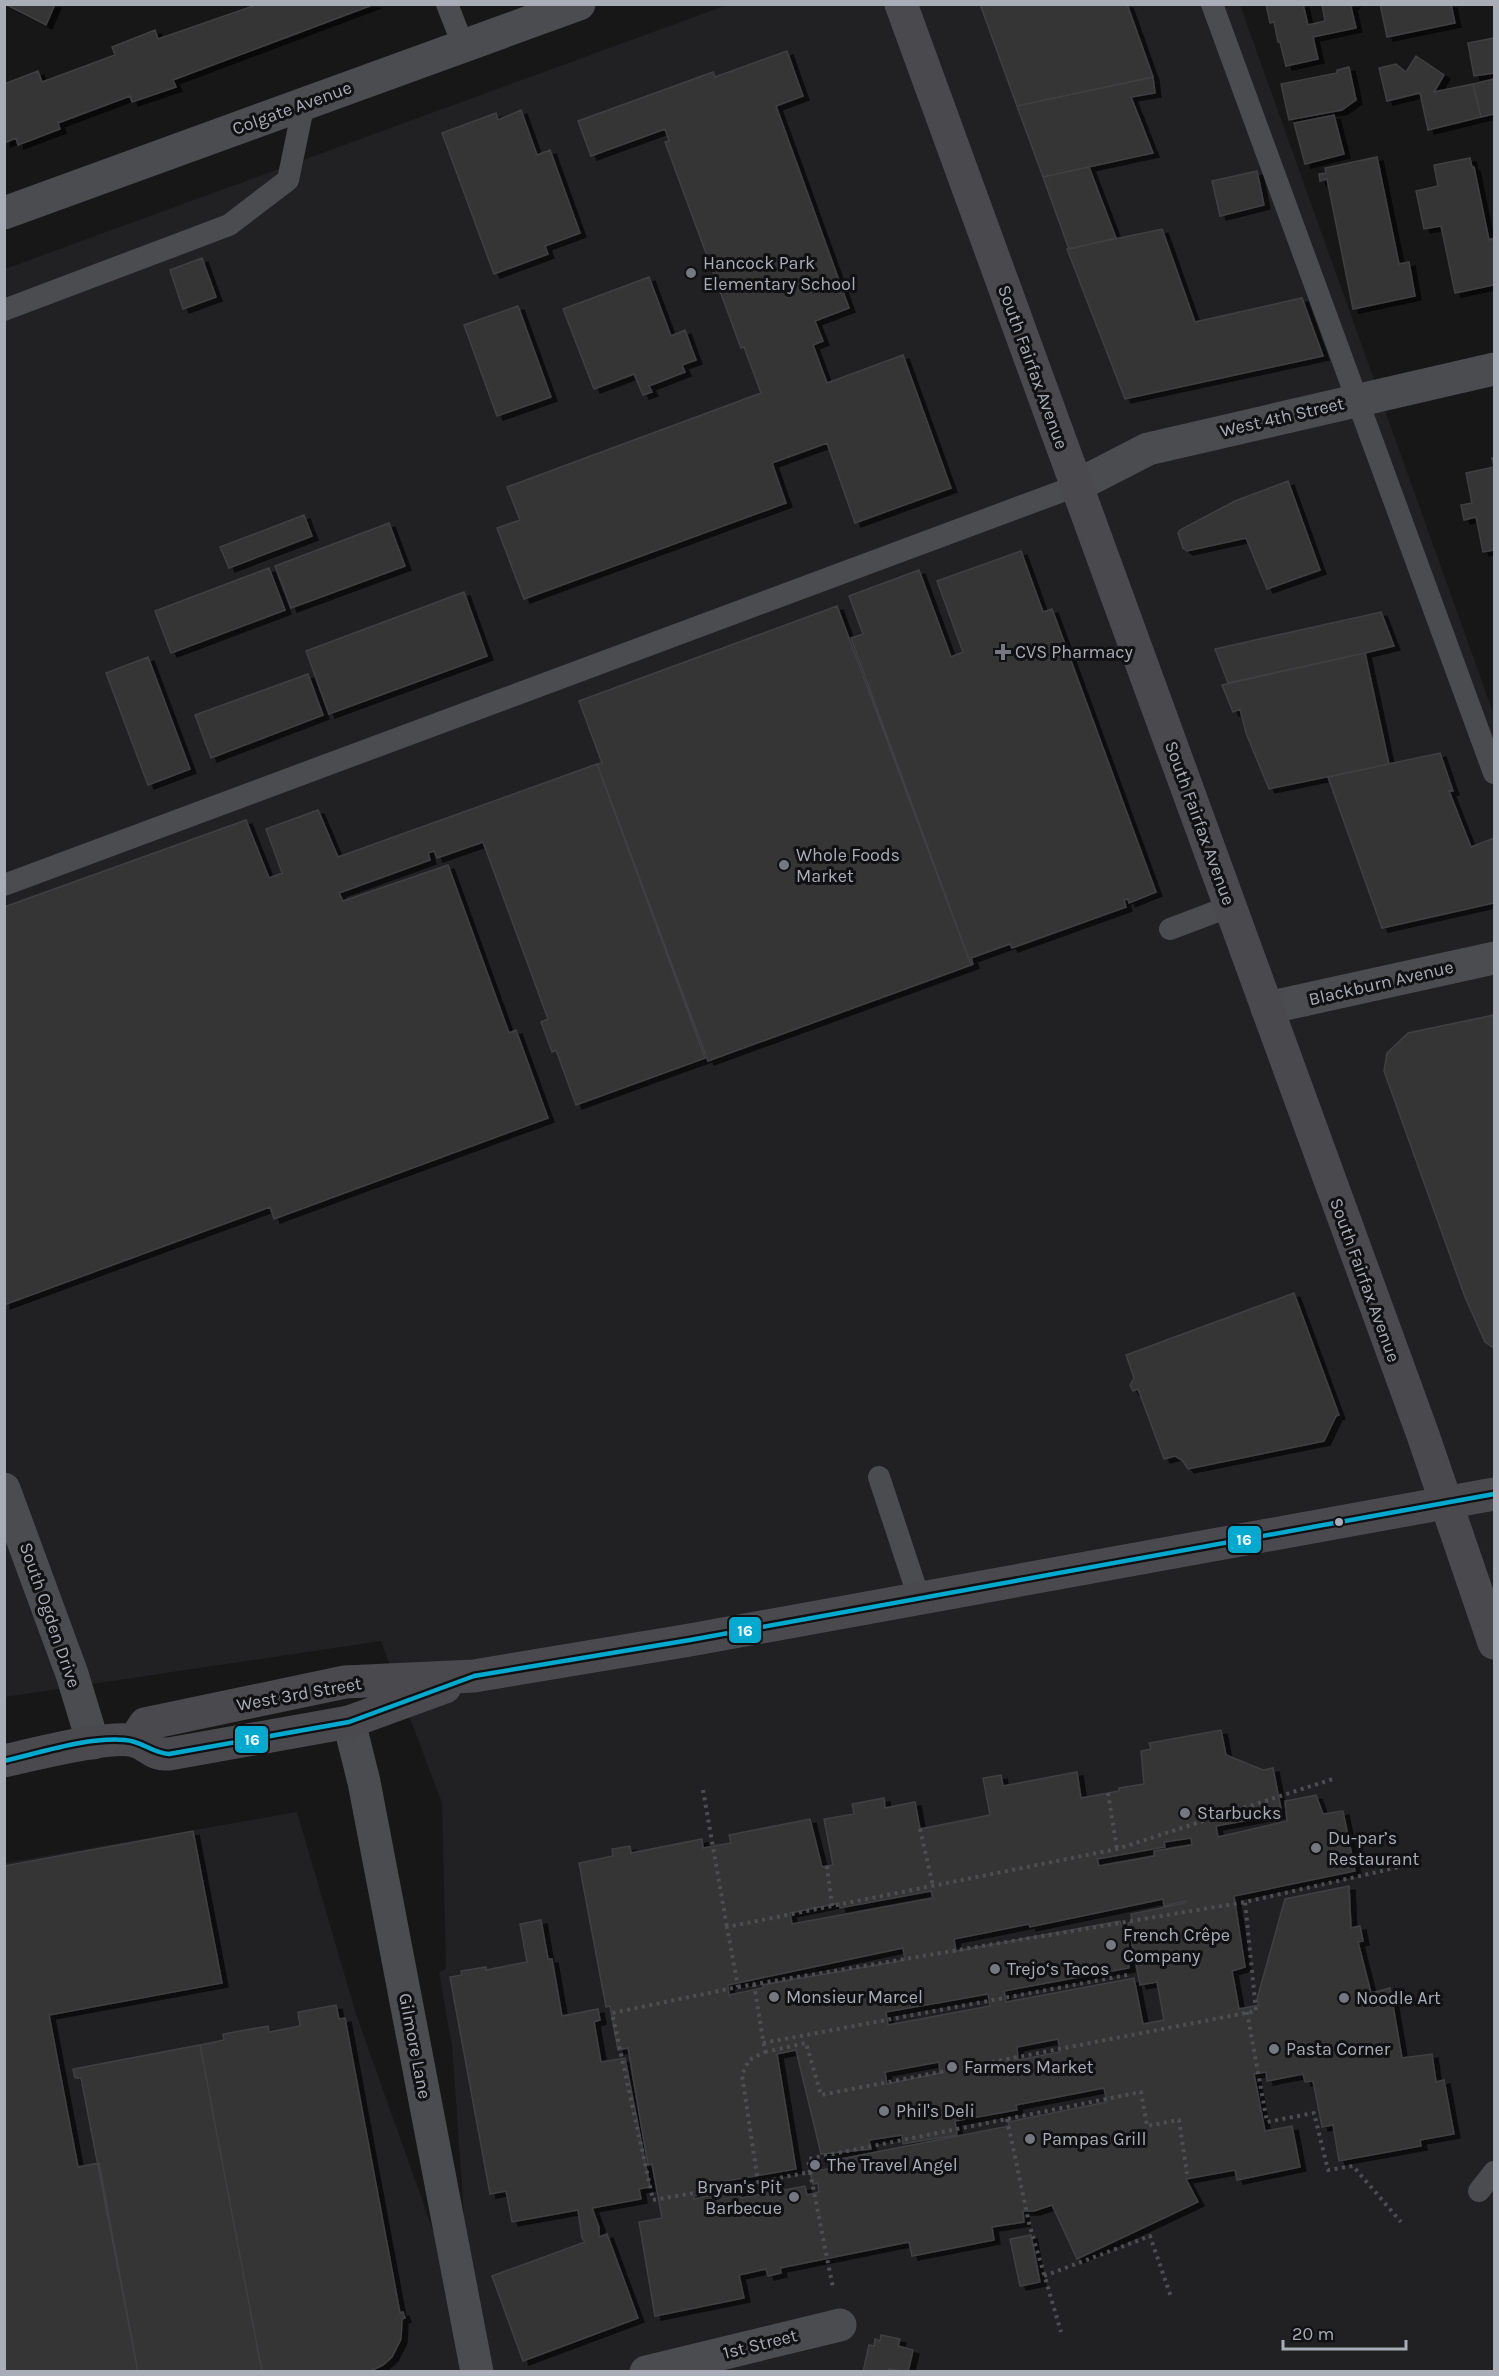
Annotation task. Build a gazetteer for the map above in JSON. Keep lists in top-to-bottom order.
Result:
{
  "streets": {
    "main road": ["South Fairfax Avenue", "West 3rd Street"],
    "street": [
      "Colgate Avenue",
      "West 4th Street",
      "Blackburn Avenue",
      "South Ogden Drive",
      "Gilmore Lane",
      "1st Street"
    ]
  },
  "crossings": [
    ["South Fairfax Avenue", "West 4th Street"],
    ["South Fairfax Avenue", "Blackburn Avenue"],
    ["South Fairfax Avenue", "West 3rd Street"],
    ["South Ogden Drive", "West 3rd Street"],
    ["West 3rd Street", "Gilmore Lane"]
  ],
  "places": {
    "other": [
      "Hancock Park Elementary School",
      "Whole Foods Market",
      "Starbucks",
      "Du-par’s Restaurant",
      "French Crêpe Company",
      "Trejo‘s Tacos",
      "Monsieur Marcel",
      "Noodle Art",
      "Pasta Corner",
      "Farmers Market",
      "Phil's Deli",
      "Pampas Grill",
      "The Travel Angel",
      "Bryan's Pit Barbecue"
    ],
    "health": ["CVS Pharmacy"]
  },
  "lines": ["transit line 16"],
  "scale_bar": "20 m"
}
